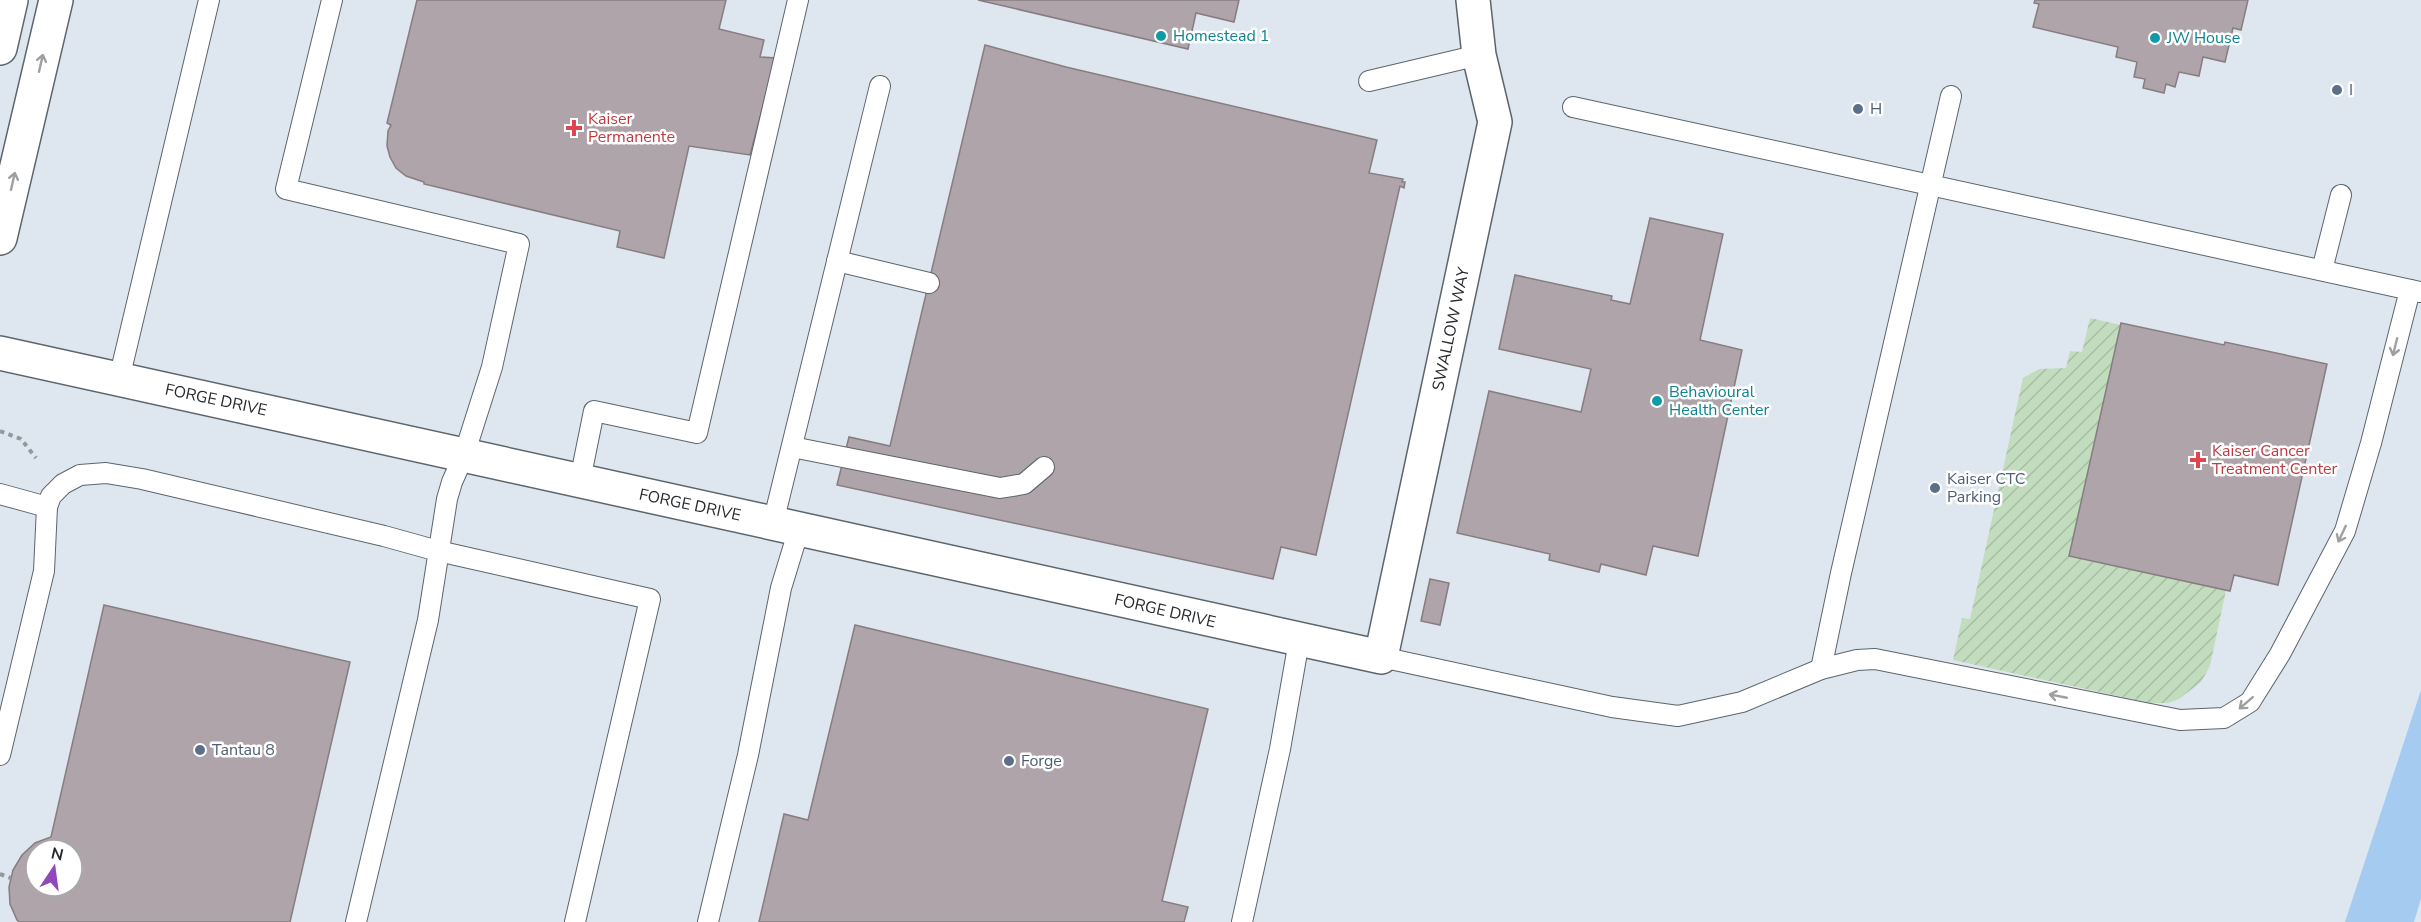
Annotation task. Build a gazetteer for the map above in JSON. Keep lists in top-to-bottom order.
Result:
{
  "streets": {
    "street": ["SWALLOW WAY", "FORGE DRIVE"]
  },
  "crossings": [
    ["SWALLOW WAY", "FORGE DRIVE"]
  ],
  "places": {
    "other": [
      "Homestead 1",
      "JW House",
      "I",
      "H",
      "Behavioural Health Center",
      "Kaiser CTC Parking",
      "Tantau 8",
      "Forge"
    ],
    "health": ["Kaiser Permanente", "Kaiser Cancer Treatment Center"]
  },
  "north": "top"
}
